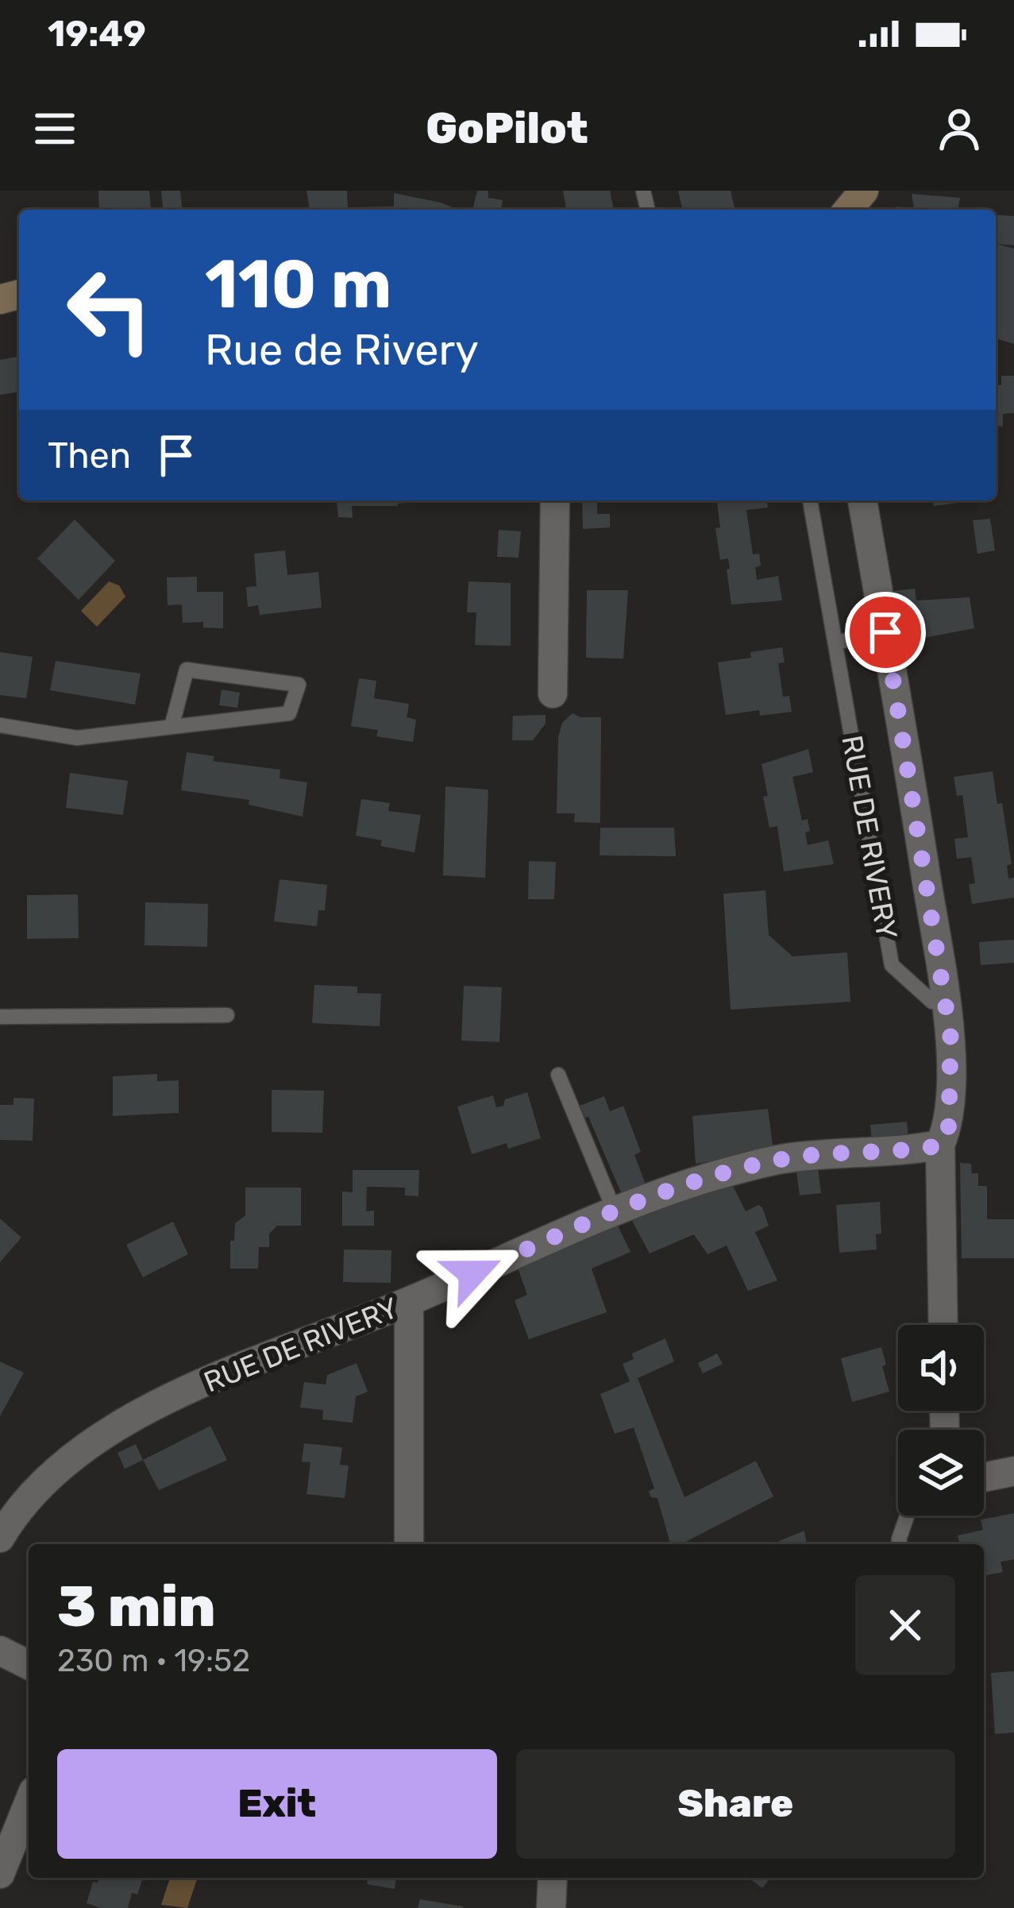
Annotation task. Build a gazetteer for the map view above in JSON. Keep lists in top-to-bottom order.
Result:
{
  "streets": {
    "street": ["RUE DE RIVERY"]
  },
  "page": {
    "status": "19:49",
    "header": "GoPilot",
    "turn": ["110 m", "Rue de Rivery"],
    "then": "Then",
    "heading": ["3 min", "230 m · 19:52"],
    "buttons": ["Exit", "Share"]
  }
}
